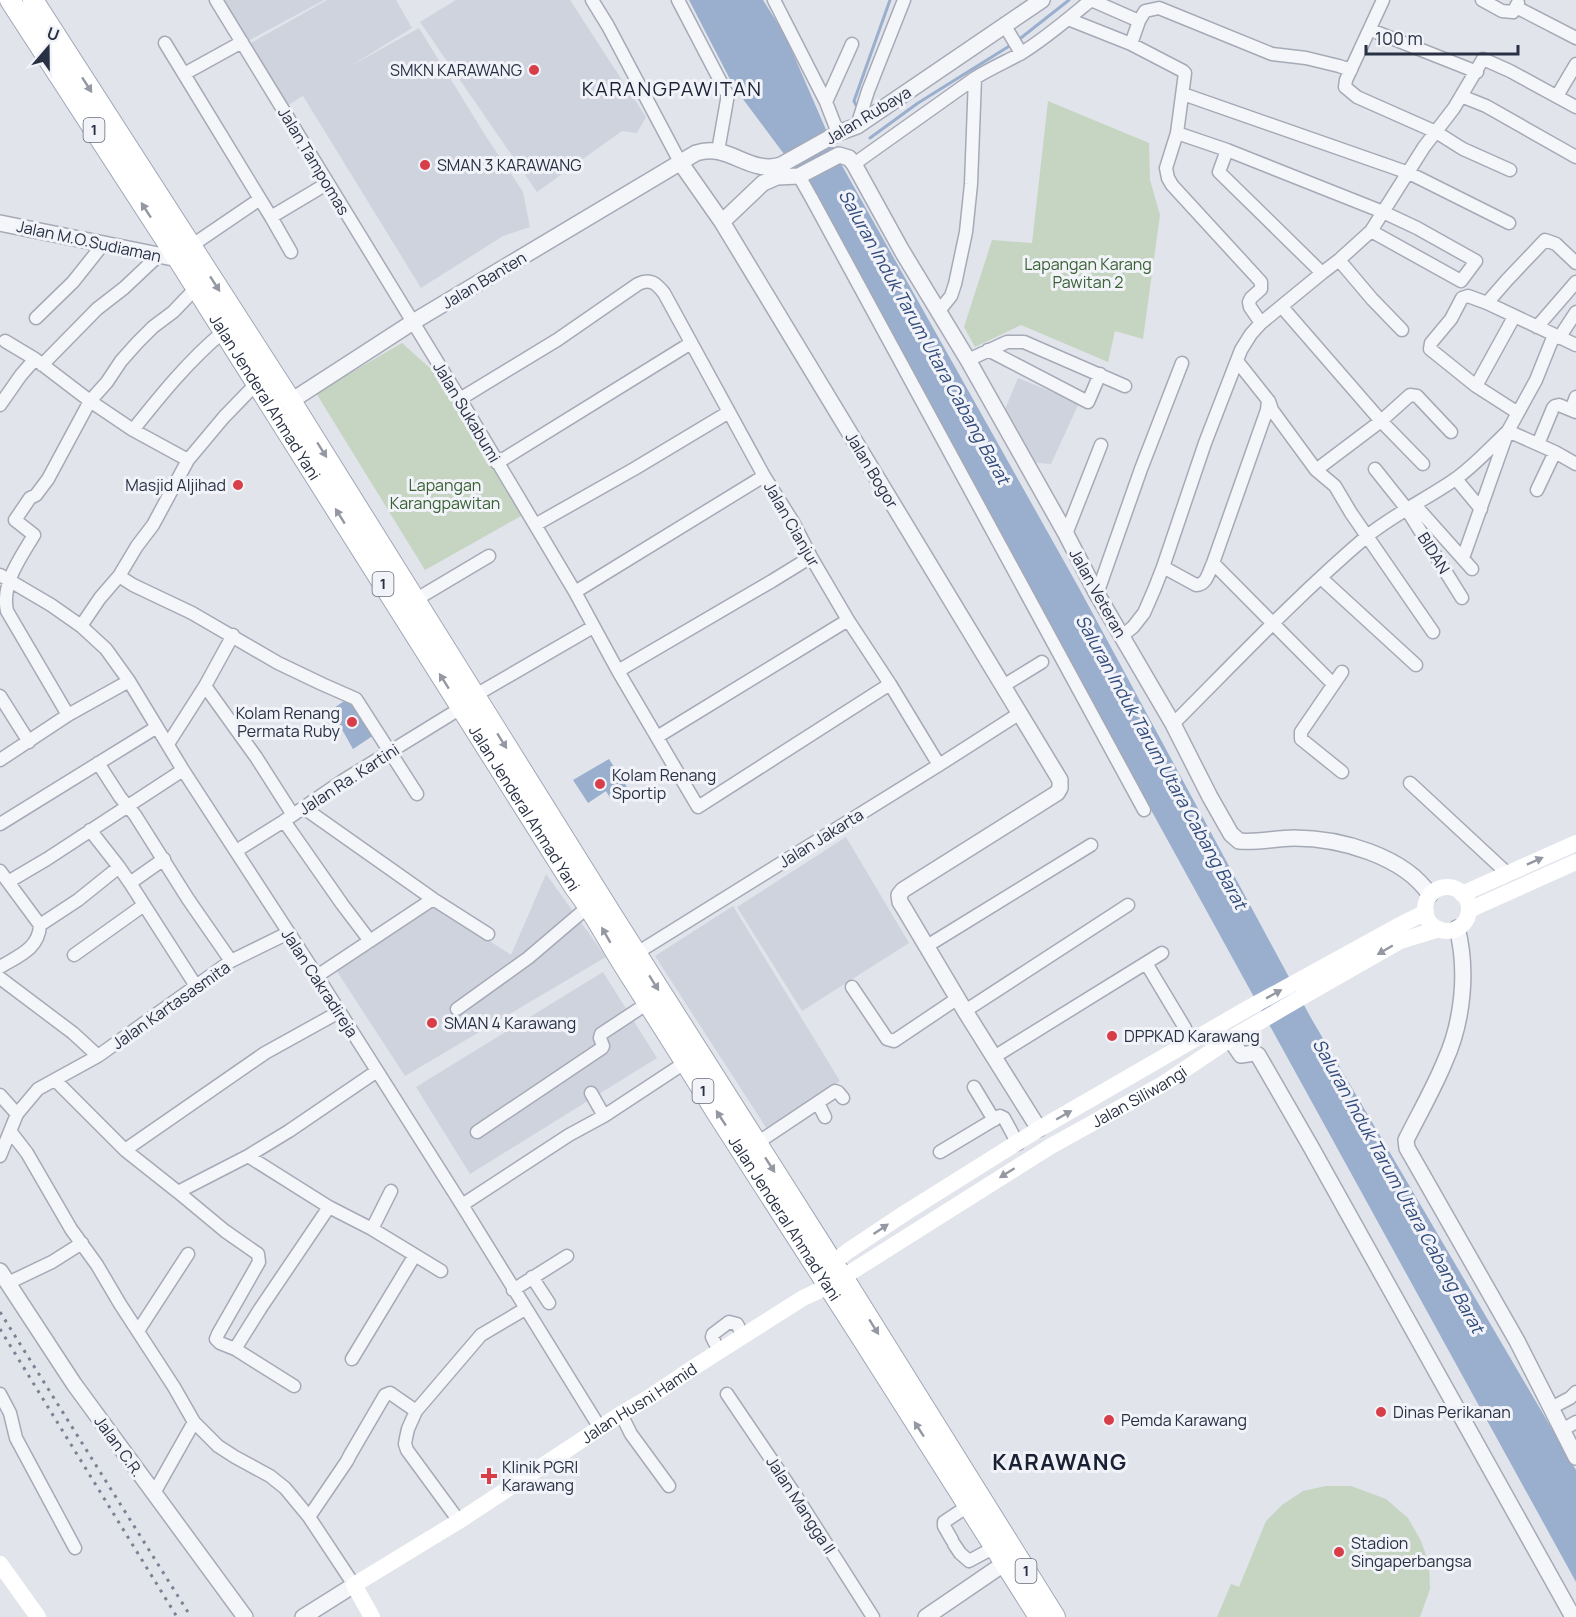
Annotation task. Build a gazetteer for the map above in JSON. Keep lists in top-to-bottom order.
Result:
{
  "streets": {
    "main road": [
      "1",
      "Jalan Jenderal Ahmad Yani",
      "Jalan Siliwangi",
      "Jalan Husni Hamid"
    ],
    "street": [
      "Jalan Rubaya",
      "Jalan Tampomas",
      "Jalan M.O.Sudiaman",
      "Jalan Banten",
      "Jalan Sukabumi",
      "Jalan Bogor",
      "Jalan Cianjur",
      "BIDAN",
      "Jalan Veteran",
      "Jalan Ra. Kartini",
      "Jalan Jakarta",
      "Jalan Cakradireja",
      "Jalan Kartasasmita",
      "Jalan C.R.",
      "Jalan Mangga II"
    ]
  },
  "crossings": [
    ["Jalan Rubaya", "Jalan Bogor"],
    ["Jalan Rubaya", "Jalan Veteran"],
    ["Jalan Tampomas", "Jalan Banten"],
    ["Jalan Tampomas", "Jalan Sukabumi"],
    ["Jalan M.O.Sudiaman", "Jalan Jenderal Ahmad Yani"],
    ["Jalan Banten", "Jalan Jenderal Ahmad Yani"],
    ["Jalan Banten", "Jalan Sukabumi"],
    ["Jalan Banten", "Jalan Bogor"],
    ["Jalan Jenderal Ahmad Yani", "Jalan Ra. Kartini"],
    ["Jalan Jenderal Ahmad Yani", "Jalan Jakarta"],
    ["Jalan Jenderal Ahmad Yani", "Jalan Siliwangi"],
    ["Jalan Jenderal Ahmad Yani", "Jalan Husni Hamid"],
    ["Jalan Sukabumi", "Jalan Cianjur"],
    ["Jalan Sukabumi", "Jalan Ra. Kartini"],
    ["Jalan Bogor", "Jalan Jakarta"],
    ["Jalan Cianjur", "Jalan Jakarta"],
    ["Jalan Veteran", "Jalan Siliwangi"],
    ["Jalan Ra. Kartini", "Jalan Cakradireja"],
    ["Jalan Cakradireja", "Jalan Kartasasmita"],
    ["Jalan Cakradireja", "Jalan Husni Hamid"],
    ["Jalan Siliwangi", "Jalan Husni Hamid"]
  ],
  "districts": ["KARANGPAWITAN", "KARAWANG"],
  "water": ["Saluran Induk Tarum Utara Cabang Barat"],
  "parks": ["Lapangan Karang Pawitan 2", "Lapangan Karangpawitan"],
  "places": {
    "other": [
      "SMKN KARAWANG",
      "SMAN 3 KARAWANG",
      "Masjid Aljihad",
      "Kolam Renang Permata Ruby",
      "Kolam Renang Sportip",
      "SMAN 4 Karawang",
      "DPPKAD Karawang",
      "Dinas Perikanan",
      "Pemda Karawang",
      "Stadion Singaperbangsa"
    ],
    "health": ["Klinik PGRI Karawang"]
  },
  "scale_bar": "100 m",
  "north": "top"
}
